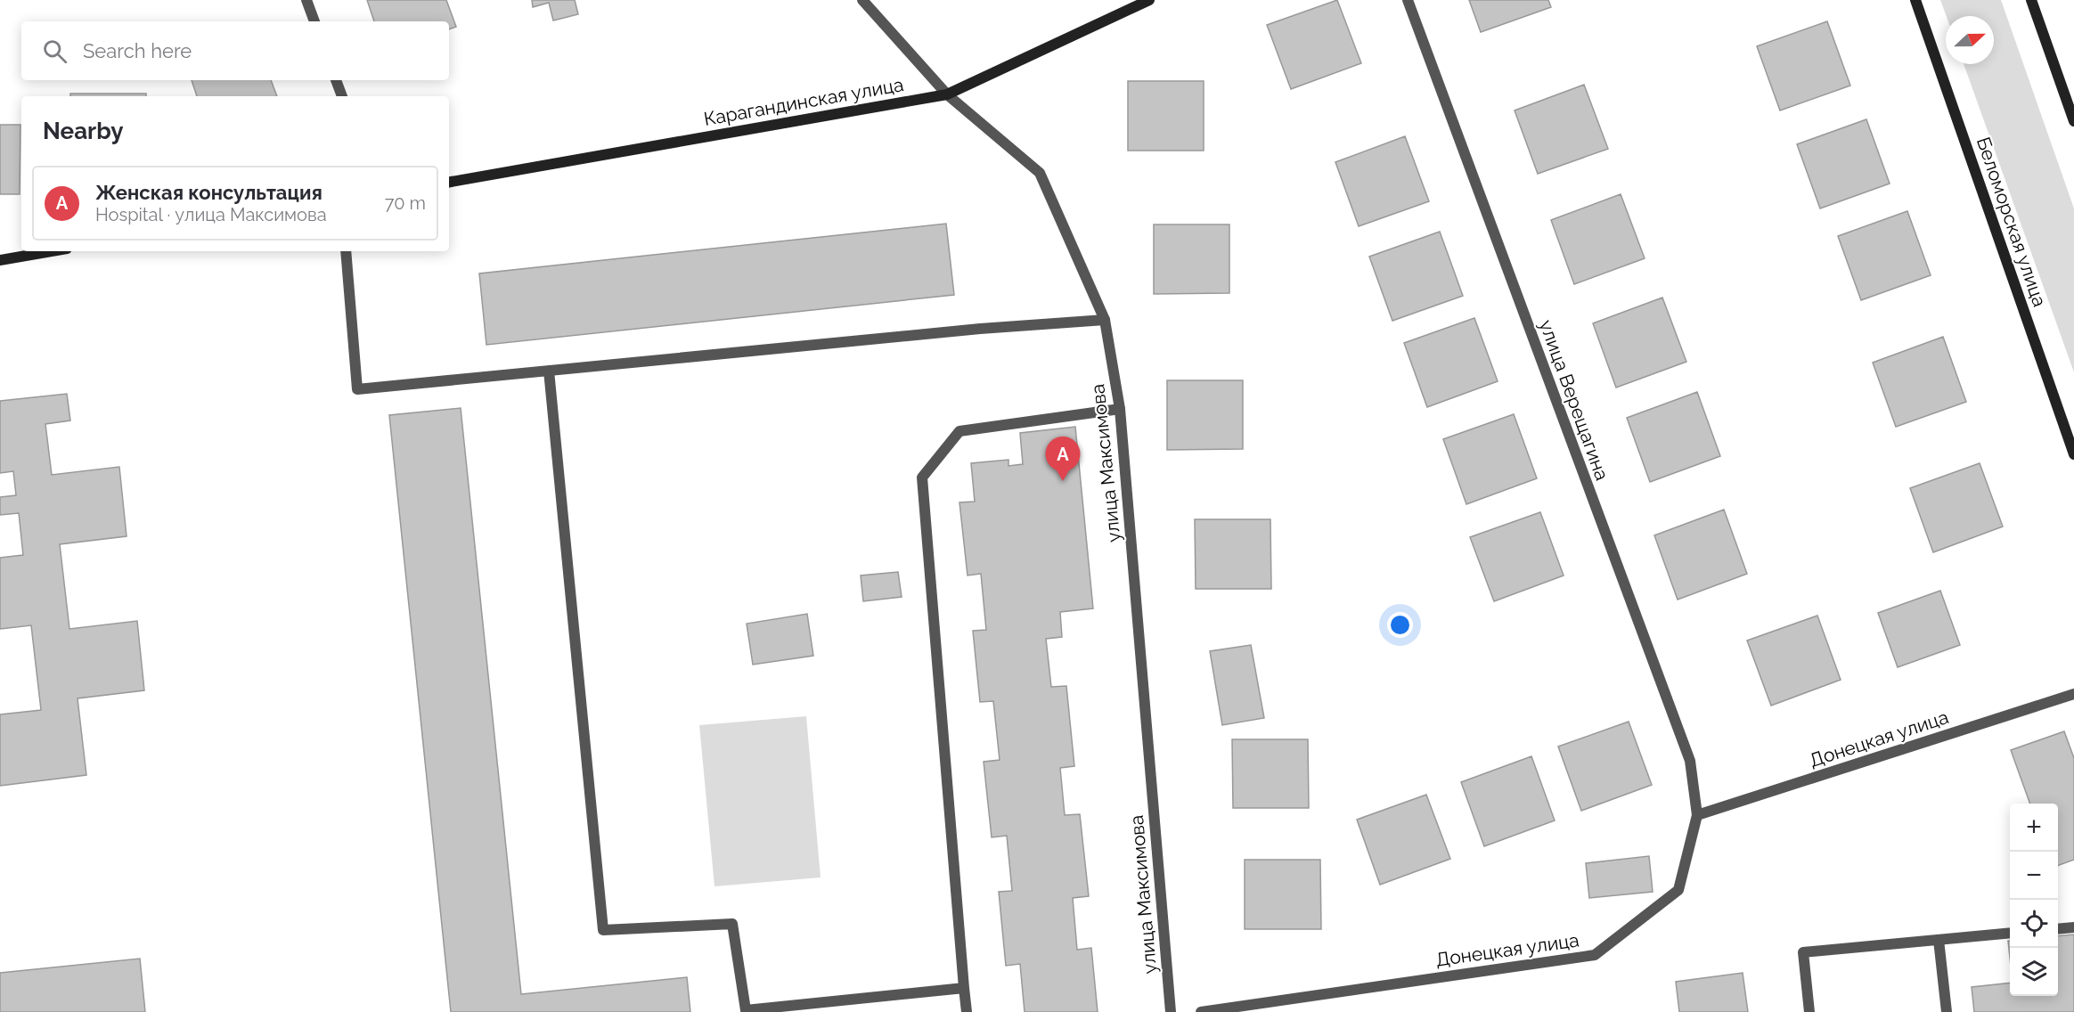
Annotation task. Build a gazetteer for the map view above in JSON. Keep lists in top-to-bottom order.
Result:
{
  "streets": {
    "street": [
      "Карагандинская улица",
      "Беломорская улица",
      "улица Верещагина",
      "улица Максимова",
      "Донецкая улица"
    ]
  },
  "crossings": [
    ["Карагандинская улица", "улица Максимова"],
    ["улица Верещагина", "Донецкая улица"]
  ],
  "north": "right",
  "page": {
    "search": "Search here",
    "heading": "Nearby",
    "list": [
      {
        "mark": "A",
        "name": "Женская консультация",
        "note": "Hospital · улица Максимова",
        "value": "70 m"
      }
    ],
    "pins": "A",
    "map_buttons": ["+", "−"]
  }
}
